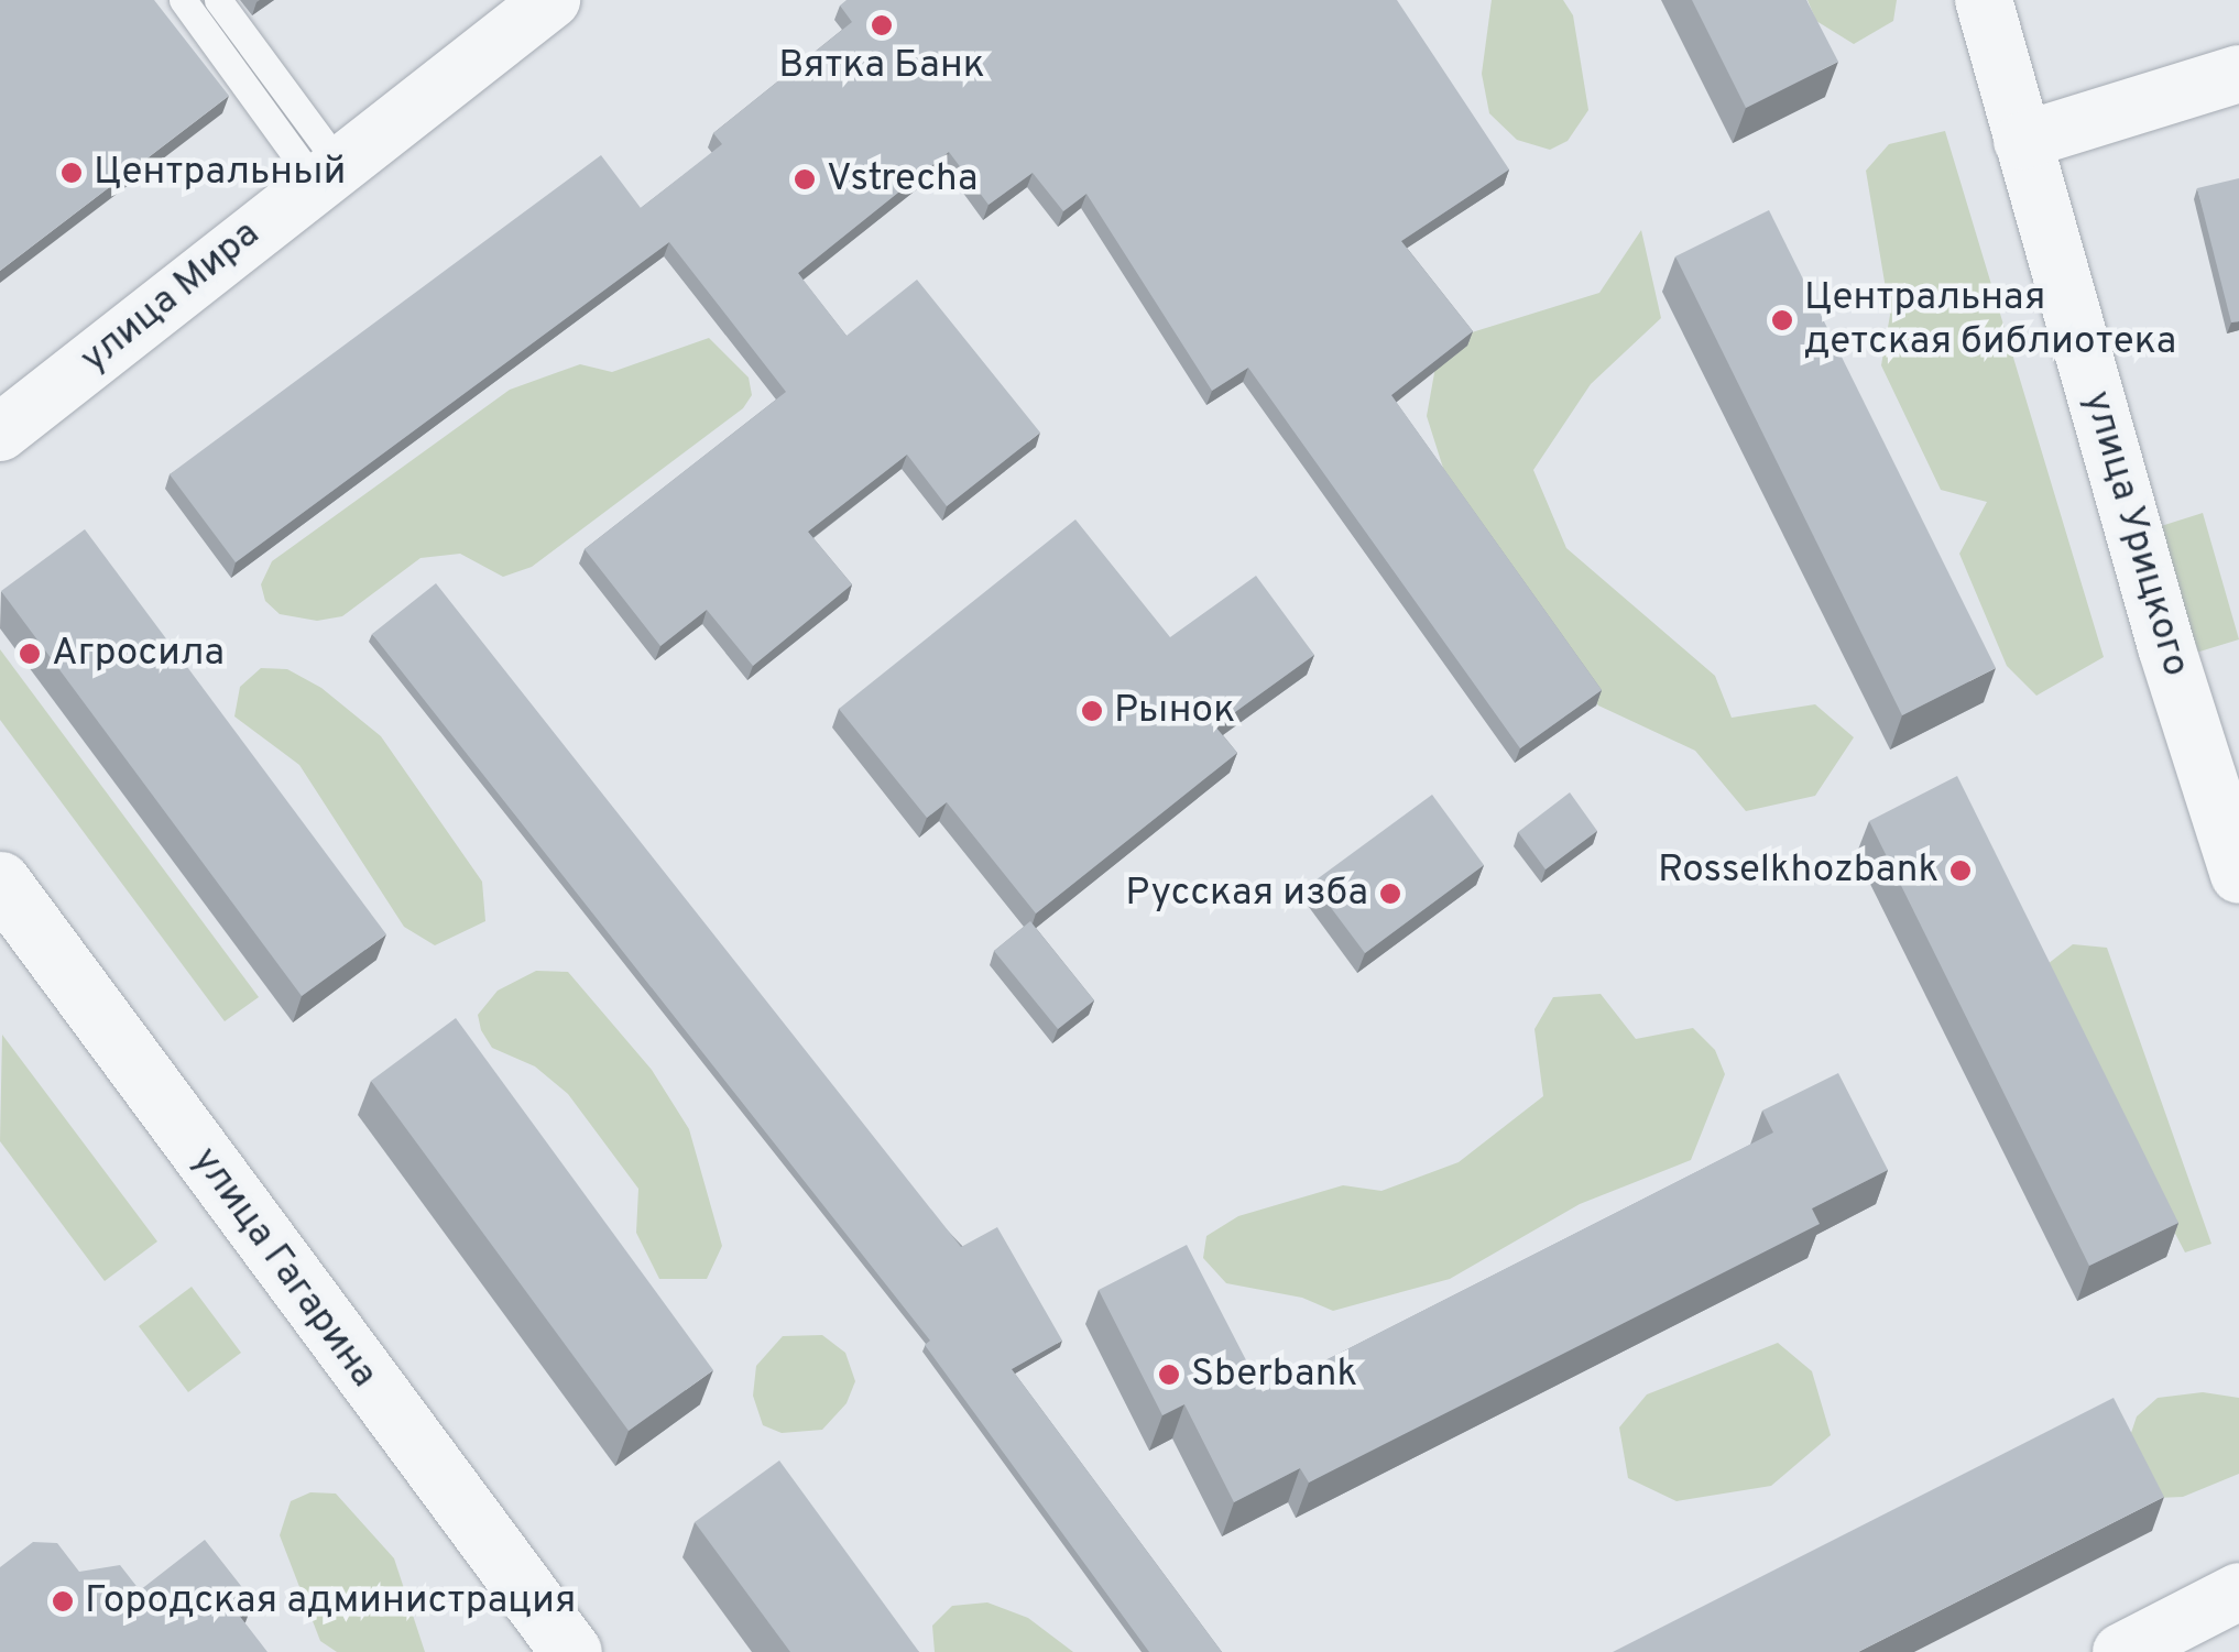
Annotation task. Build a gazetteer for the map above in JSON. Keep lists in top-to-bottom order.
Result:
{
  "streets": {
    "street": ["улица Мира", "улица Урицкого", "улица Гагарина"]
  },
  "places": [
    "Вятка Банк",
    "Центральный",
    "Vstrecha",
    "Центральная детская библиотека",
    "Агросила",
    "Рынок",
    "Rosselkhozbank",
    "Русская изба",
    "Sberbank",
    "Городская администрация"
  ]
}
